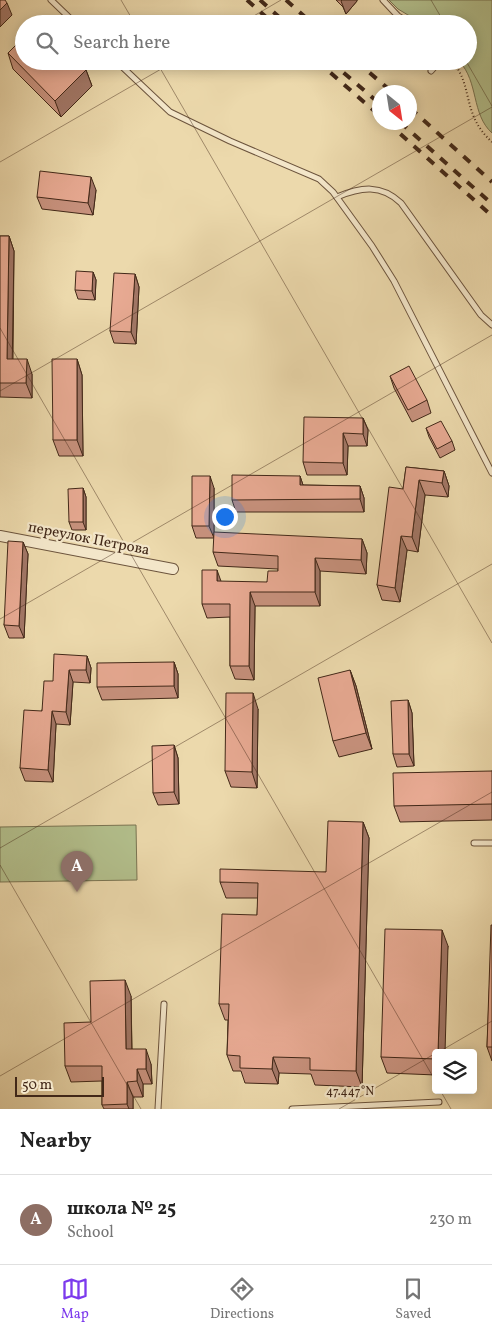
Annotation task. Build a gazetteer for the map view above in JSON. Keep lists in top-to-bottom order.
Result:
{
  "streets": {
    "street": ["переулок Петрова"]
  },
  "scale_bar": "50 m",
  "north": "bottom right",
  "page": {
    "search": "Search here",
    "pins": "A",
    "scale": "50 m",
    "heading": "Nearby",
    "list": [
      {
        "mark": "A",
        "name": "школа № 25",
        "note": "School",
        "value": "230 m"
      }
    ],
    "nav": ["Map", "Directions", "Saved"]
  },
  "coordinates": ["47.447°N"]
}
